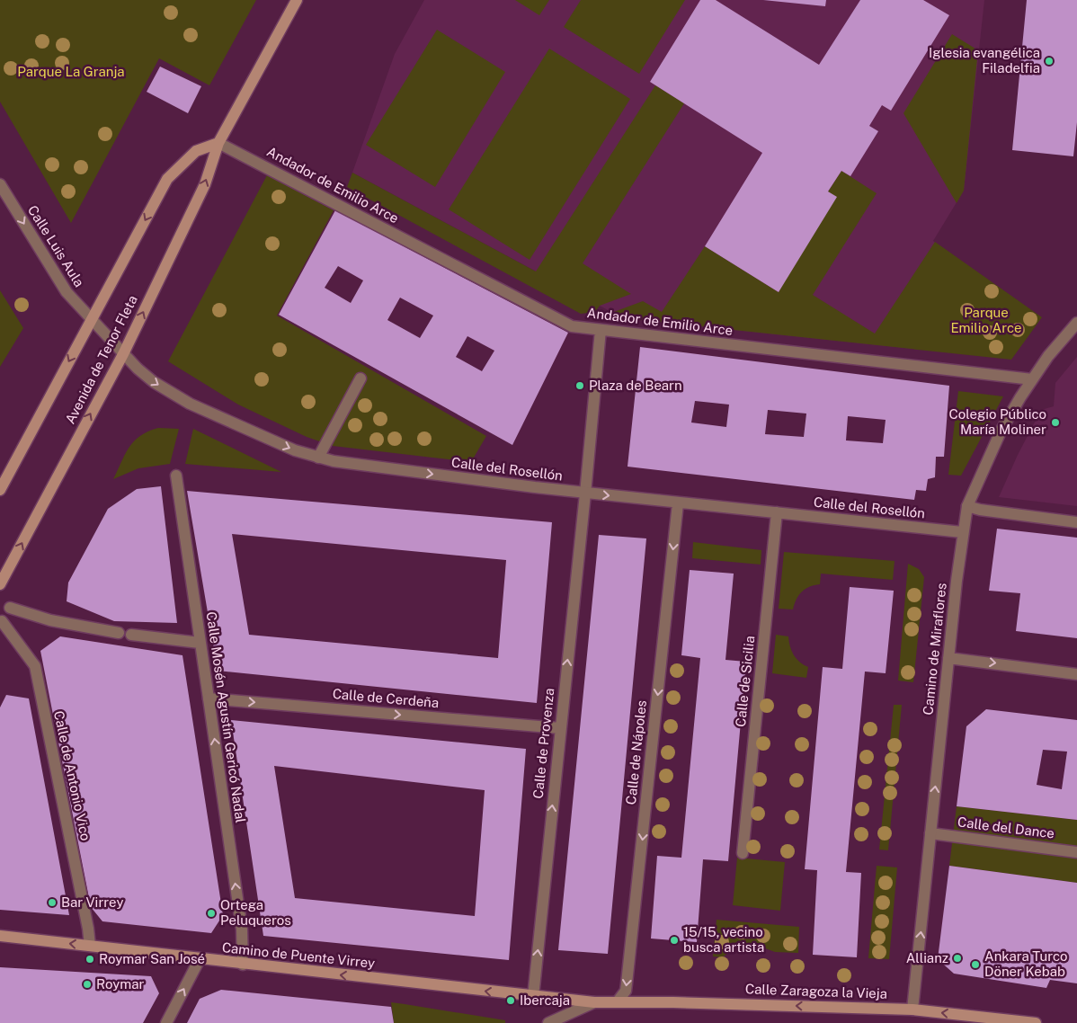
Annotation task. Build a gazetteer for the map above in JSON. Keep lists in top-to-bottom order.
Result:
{
  "streets": {
    "main road": ["Avenida de Tenor Fleta", "Camino de Puente Virrey", "Calle Zaragoza la Vieja"],
    "street": [
      "Andador de Emilio Arce",
      "Calle Luis Aula",
      "Calle del Rosellón",
      "Camino de Miraflores",
      "Calle de Sicilia",
      "Calle de Cerdeña",
      "Calle Mosén Agustín Gericó Nadal",
      "Calle de Provenza",
      "Calle de Nápoles",
      "Calle de Antonio Vico",
      "Calle del Dance"
    ]
  },
  "crossings": [
    ["Andador de Emilio Arce", "Avenida de Tenor Fleta"],
    ["Andador de Emilio Arce", "Camino de Miraflores"],
    ["Andador de Emilio Arce", "Calle de Provenza"],
    ["Calle Luis Aula", "Avenida de Tenor Fleta"],
    ["Calle Luis Aula", "Calle del Rosellón"],
    ["Avenida de Tenor Fleta", "Calle del Rosellón"],
    ["Calle del Rosellón", "Camino de Miraflores"],
    ["Calle del Rosellón", "Calle de Sicilia"],
    ["Calle del Rosellón", "Calle de Provenza"],
    ["Calle del Rosellón", "Calle de Nápoles"],
    ["Camino de Miraflores", "Calle del Dance"],
    ["Camino de Miraflores", "Calle Zaragoza la Vieja"],
    ["Calle de Cerdeña", "Calle Mosén Agustín Gericó Nadal"],
    ["Calle de Cerdeña", "Calle de Provenza"],
    ["Calle Mosén Agustín Gericó Nadal", "Camino de Puente Virrey"],
    ["Calle de Provenza", "Camino de Puente Virrey"],
    ["Calle de Nápoles", "Calle Zaragoza la Vieja"],
    ["Calle de Antonio Vico", "Camino de Puente Virrey"],
    ["Camino de Puente Virrey", "Calle Zaragoza la Vieja"]
  ],
  "one_way": [
    "Calle Luis Aula",
    "Calle del Rosellón",
    "Camino de Miraflores",
    "Calle de Cerdeña",
    "Calle Mosén Agustín Gericó Nadal",
    "Calle de Provenza",
    "Calle de Nápoles",
    "Camino de Puente Virrey",
    "Calle Zaragoza la Vieja"
  ],
  "parks": ["Parque La Granja", "Parque Emilio Arce"],
  "places": [
    "Iglesia evangélica Filadelfia",
    "Plaza de Bearn",
    "Colegio Público María Moliner",
    "Bar Virrey",
    "Ortega Peluqueros",
    "15/15, vecino busca artista",
    "Allianz",
    "Roymar San José",
    "Ankara Turco Döner Kebab",
    "Roymar",
    "Ibercaja"
  ]
}
